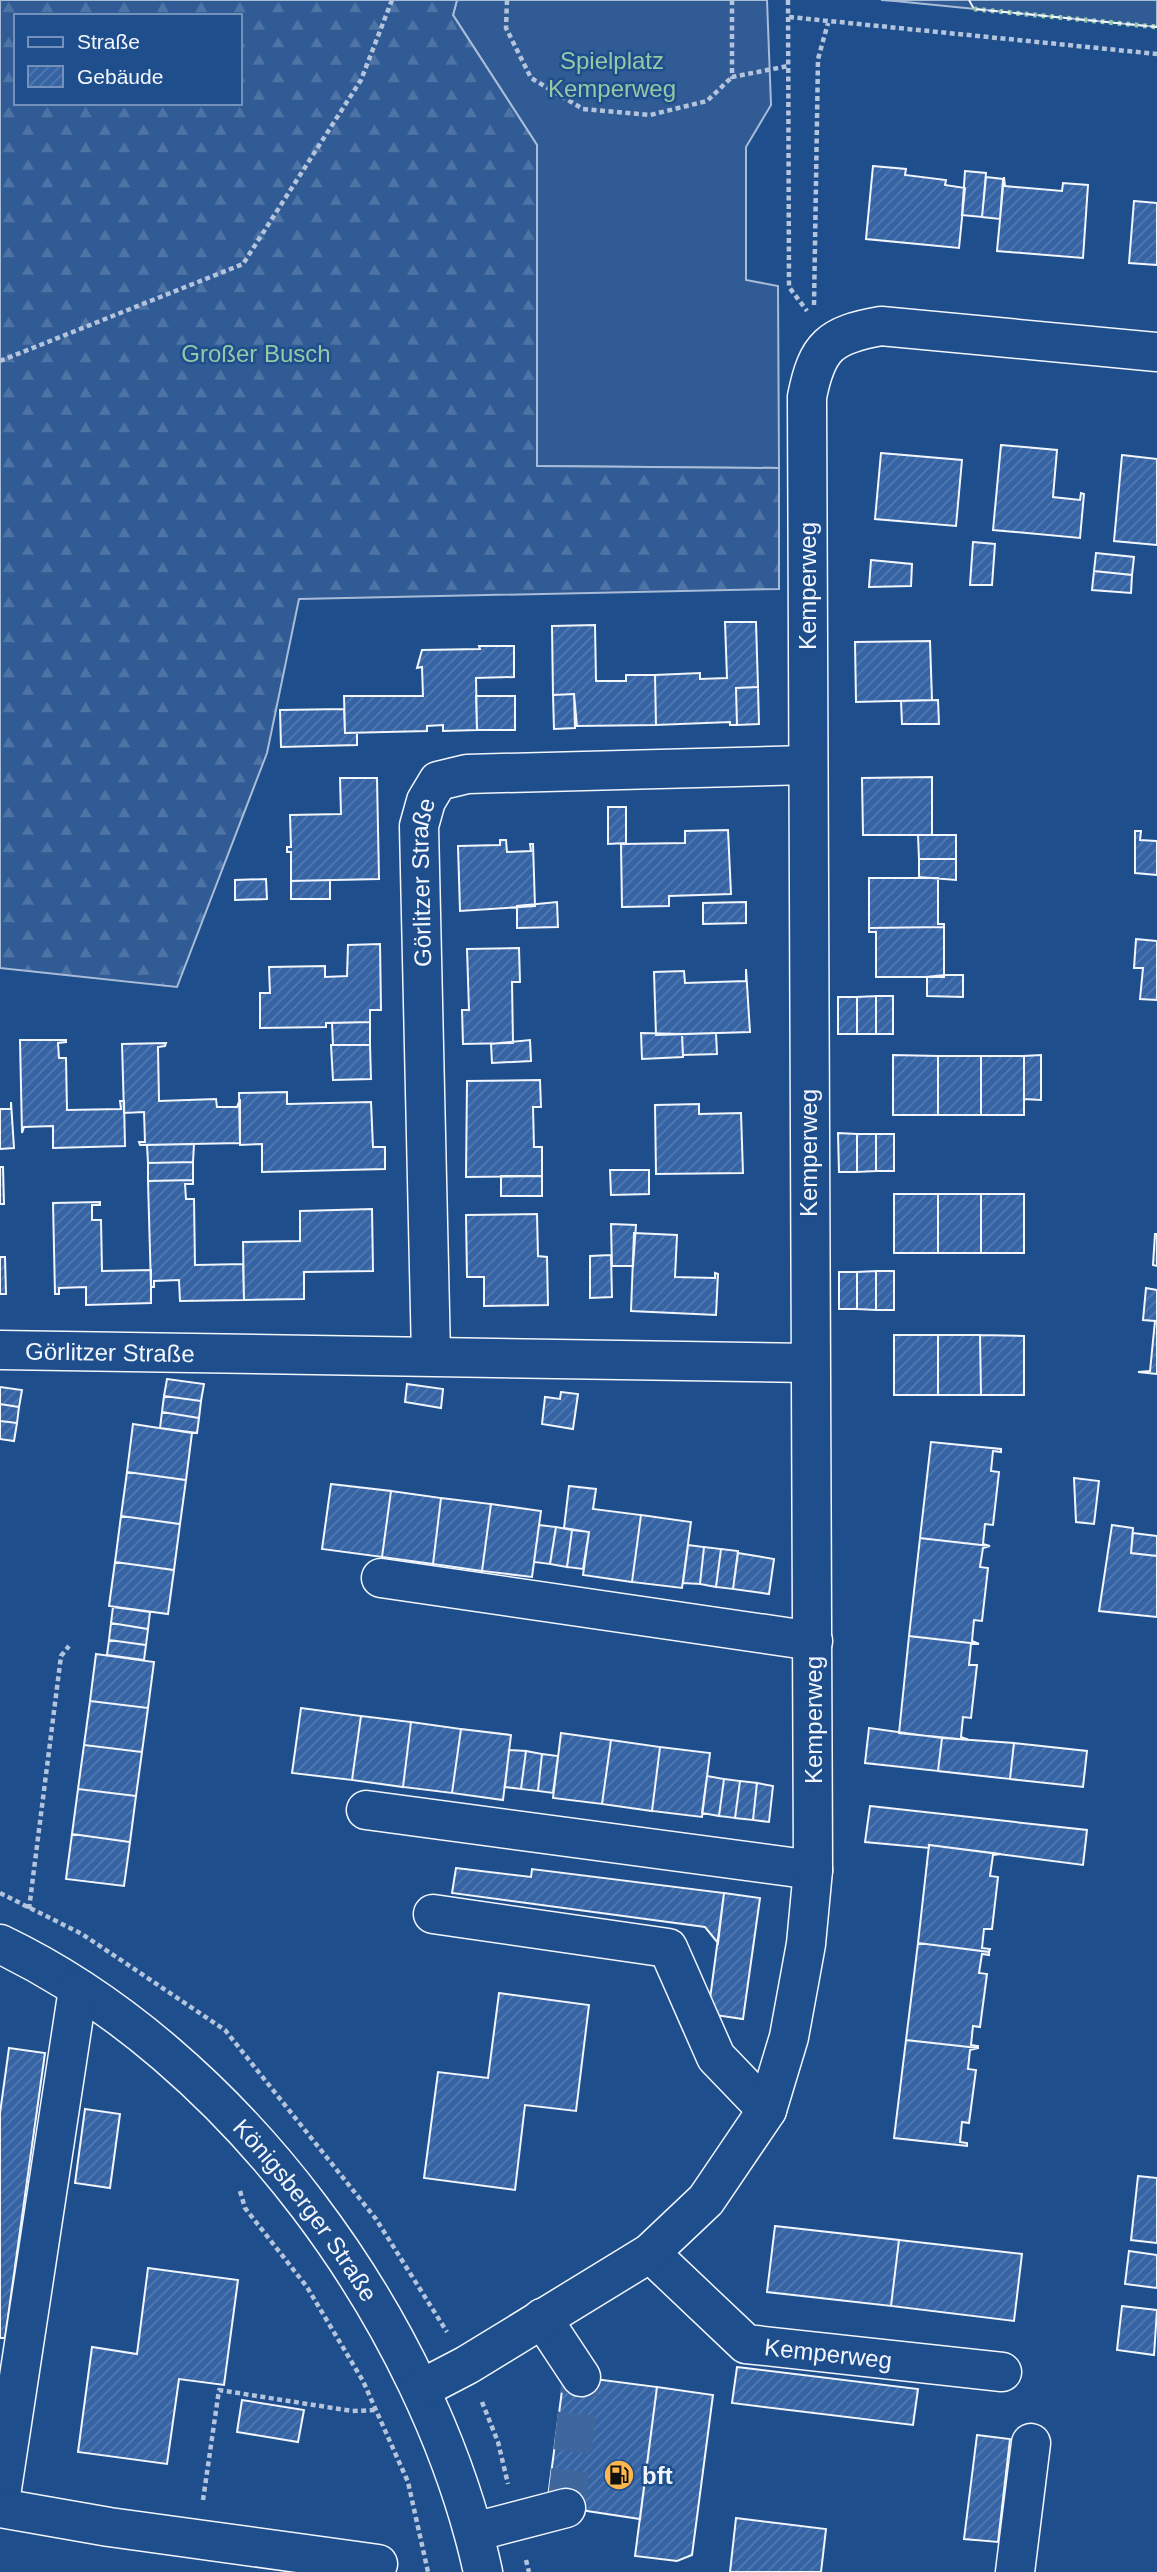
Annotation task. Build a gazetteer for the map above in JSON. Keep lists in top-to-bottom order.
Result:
{
  "streets": {
    "street": ["Kemperweg", "Görlitzer Straße", "Königsberger Straße"]
  },
  "crossings": [
    ["Kemperweg", "Görlitzer Straße"],
    ["Kemperweg", "Königsberger Straße"]
  ],
  "parks": ["Spielplatz Kemperweg", "Großer Busch"],
  "places": {
    "fuel station": ["bft"]
  },
  "legend": ["Straße", "Gebäude"]
}
